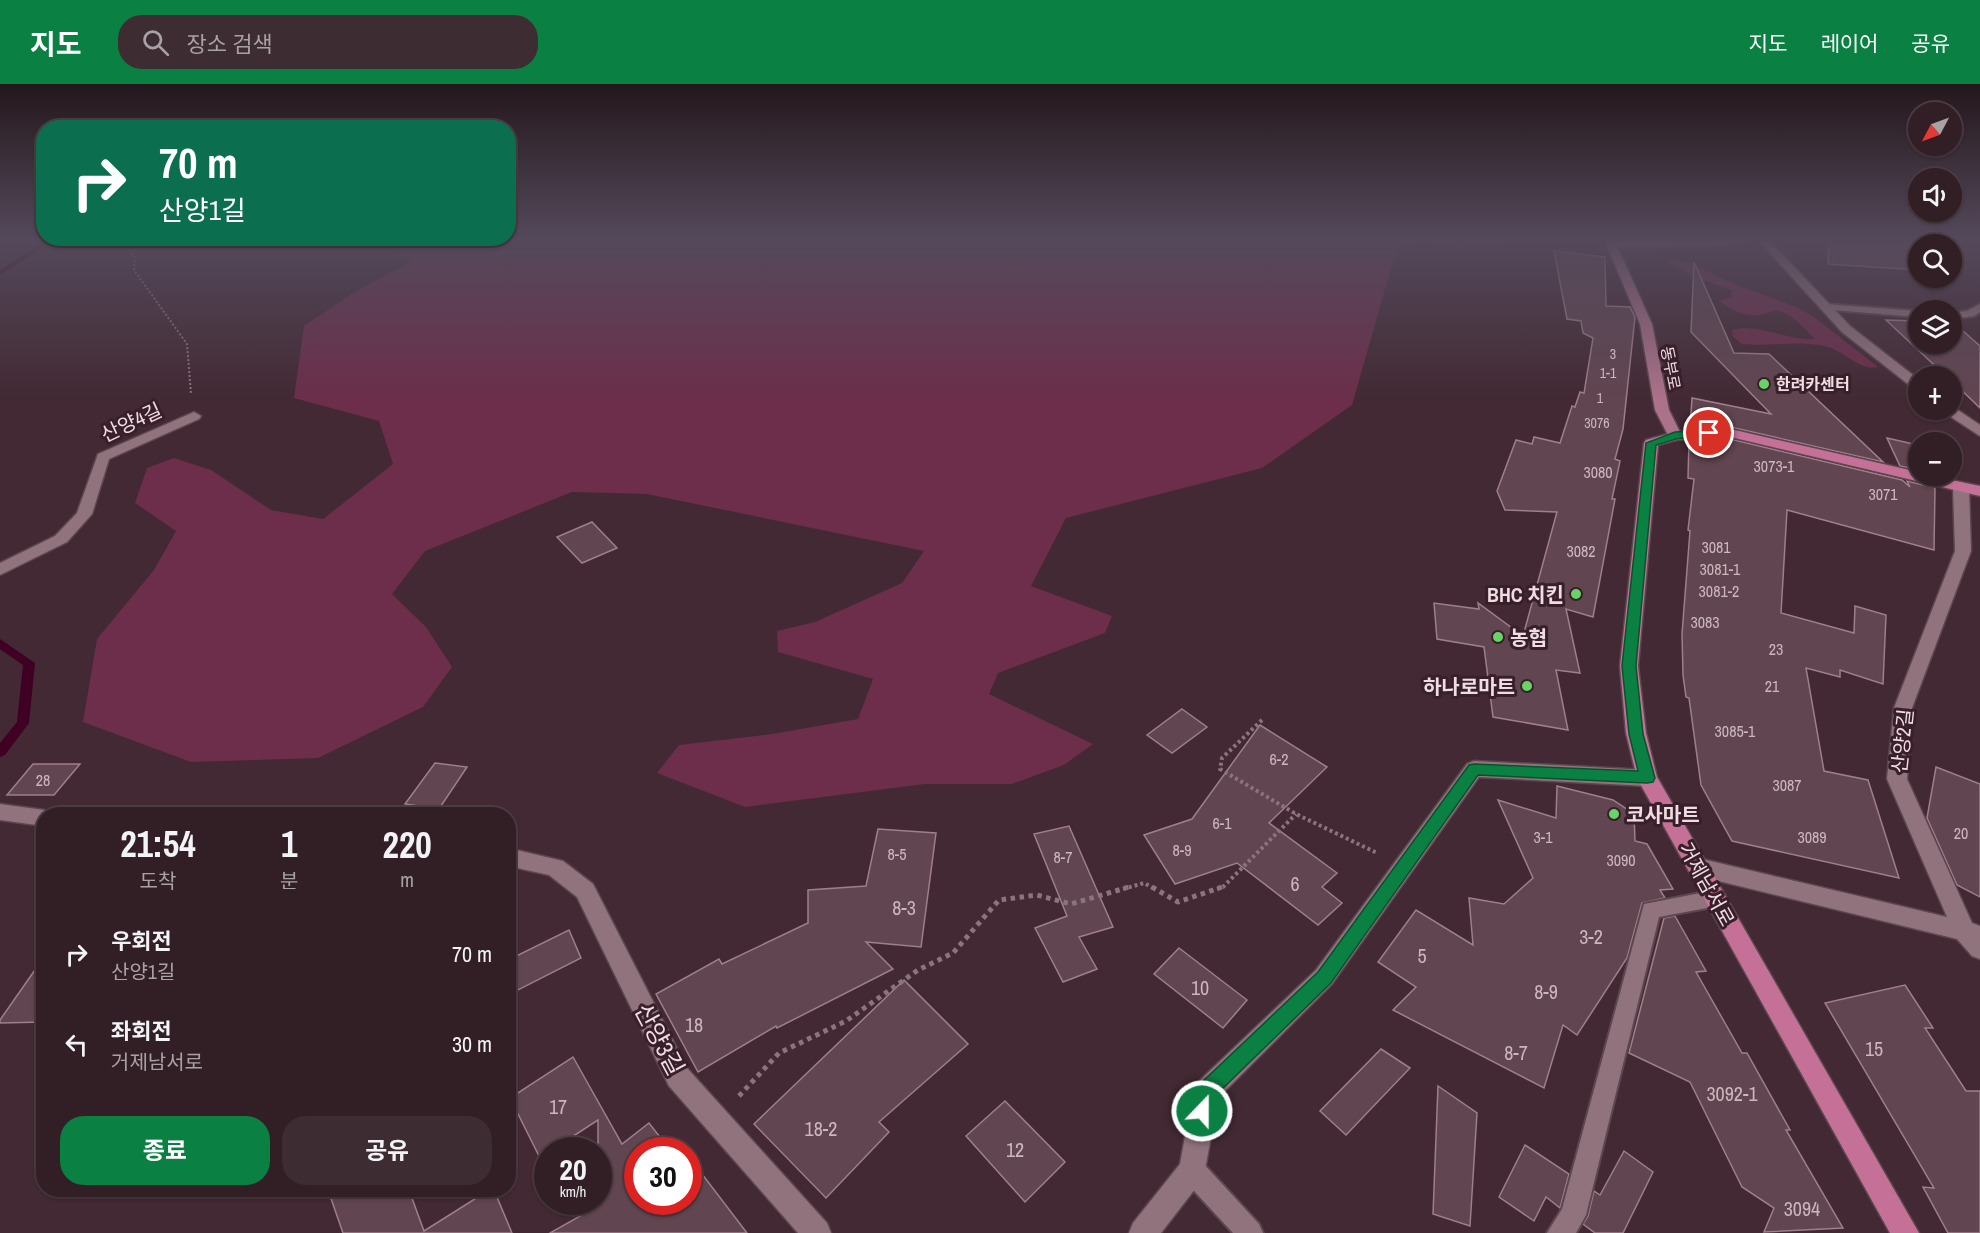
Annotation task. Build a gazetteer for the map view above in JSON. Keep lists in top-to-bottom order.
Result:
{
  "streets": {
    "main road": ["거제남서로"],
    "street": [
      "동부로",
      "산양4길",
      "산양2길",
      "산양3길"
    ]
  },
  "crossings": [
    ["동부로", "거제남서로"],
    ["산양2길", "거제남서로"]
  ],
  "places": [
    "한려카센터",
    "BHC 치킨",
    "농협",
    "하나로마트",
    "코사마트"
  ],
  "house_numbers": [
    "3",
    "1-1",
    "1",
    "3076",
    "3073-1",
    "3080",
    "3071",
    "3081",
    "3082",
    "3081-1",
    "3081-2",
    "3083",
    "23",
    "21",
    "3085-1",
    "6-2",
    "28",
    "3087",
    "6-1",
    "20",
    "3-1",
    "3089",
    "8-9",
    "8-5",
    "8-7",
    "3090",
    "6",
    "8-3",
    "3-2",
    "5",
    "10",
    "8-9",
    "18",
    "15",
    "8-7",
    "3092-1",
    "17",
    "18-2",
    "12",
    "3094"
  ],
  "north": "bottom left",
  "page": {
    "header": "지도",
    "search": "장소 검색",
    "nav": ["지도", "레이어", "공유"],
    "map_buttons": ["+", "−"],
    "turn": ["70 m", "산양1길"],
    "eta": [
      "21:54",
      "도착",
      "1",
      "분",
      "220",
      "m"
    ],
    "list": [
      {
        "name": "우회전",
        "note": "산양1길",
        "value": "70 m"
      },
      {
        "name": "좌회전",
        "note": "거제남서로",
        "value": "30 m"
      }
    ],
    "buttons": ["종료", "공유"],
    "speed": "20 km/h",
    "limit": "30"
  }
}
